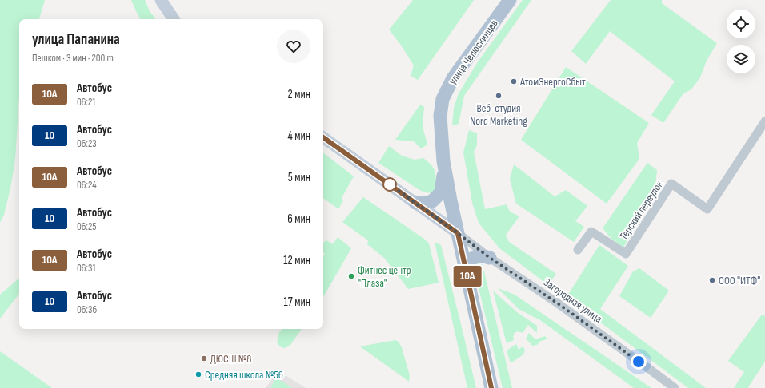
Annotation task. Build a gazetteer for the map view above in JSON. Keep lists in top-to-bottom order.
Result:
{
  "streets": {
    "main road": ["улица Челюскинцев"],
    "street": ["Терский переулок", "Загородная улица"]
  },
  "crossings": [
    ["улица Челюскинцев", "Загородная улица"]
  ],
  "places": [
    "АтомЭнергоСбыт",
    "Веб-студия Nord Marketing",
    "Фитнес центр \"Плаза\"",
    "ООО \"ИТФ\"",
    "ДЮСШ №8",
    "Средняя школа №56"
  ],
  "lines": ["bus line 10А"],
  "page": {
    "on_map": "10А",
    "heading": ["улица Папанина", "Пешком · 3 мин · 200 m"],
    "list": [
      {
        "mark": "10А",
        "name": "Автобус",
        "note": "06:21",
        "value": "2 мин"
      },
      {
        "mark": "10",
        "name": "Автобус",
        "note": "06:23",
        "value": "4 мин"
      },
      {
        "mark": "10А",
        "name": "Автобус",
        "note": "06:24",
        "value": "5 мин"
      },
      {
        "mark": "10",
        "name": "Автобус",
        "note": "06:25",
        "value": "6 мин"
      },
      {
        "mark": "10А",
        "name": "Автобус",
        "note": "06:31",
        "value": "12 мин"
      },
      {
        "mark": "10",
        "name": "Автобус",
        "note": "06:36",
        "value": "17 мин"
      }
    ]
  }
}
